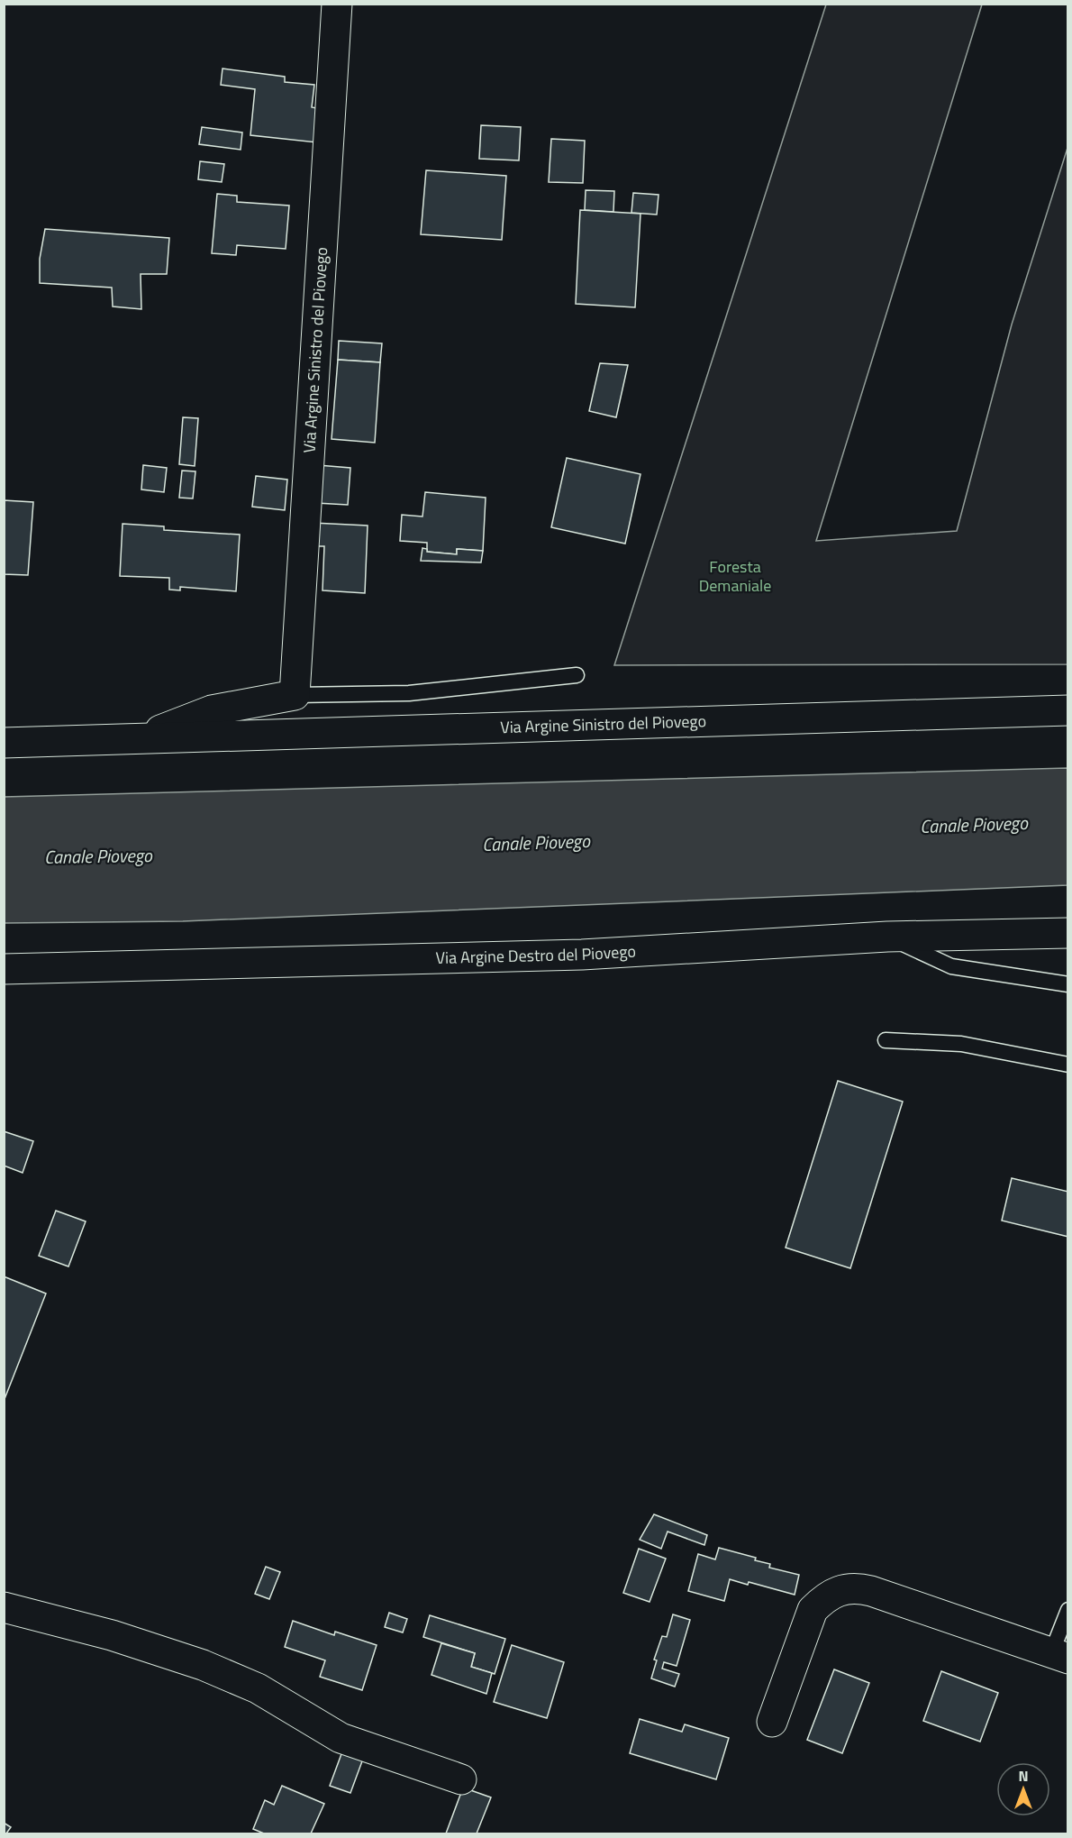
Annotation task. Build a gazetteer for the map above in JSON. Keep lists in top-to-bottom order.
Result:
{
  "streets": {
    "street": ["Via Argine Sinistro del Piovego", "Via Argine Destro del Piovego"]
  },
  "water": ["Canale Piovego"],
  "parks": ["Foresta Demaniale"],
  "north": "top"
}
